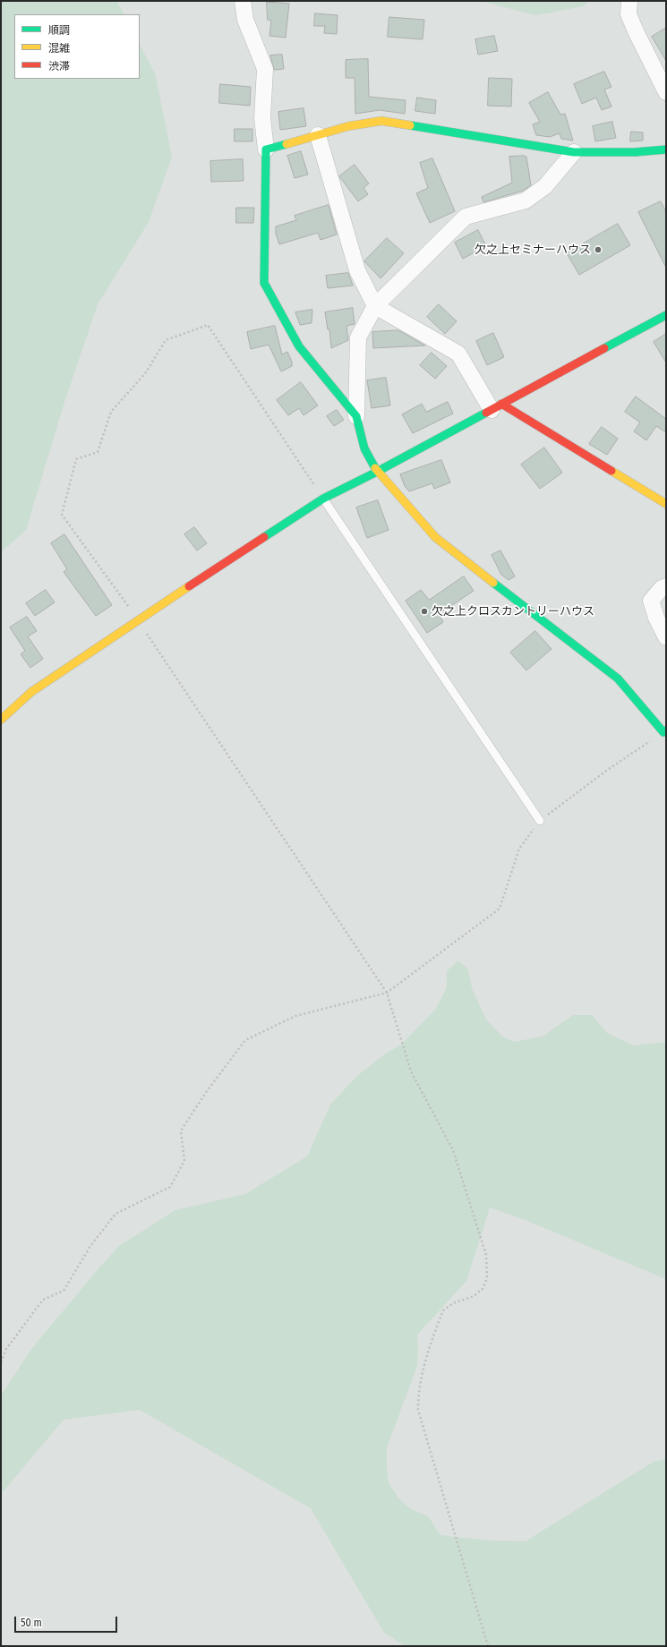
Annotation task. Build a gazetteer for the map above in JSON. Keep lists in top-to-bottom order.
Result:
{
  "places": ["欠之上セミナーハウス", "欠之上クロスカントリーハウス"],
  "legend": ["順調", "混雑", "渋滞"],
  "scale_bar": "50 m"
}
